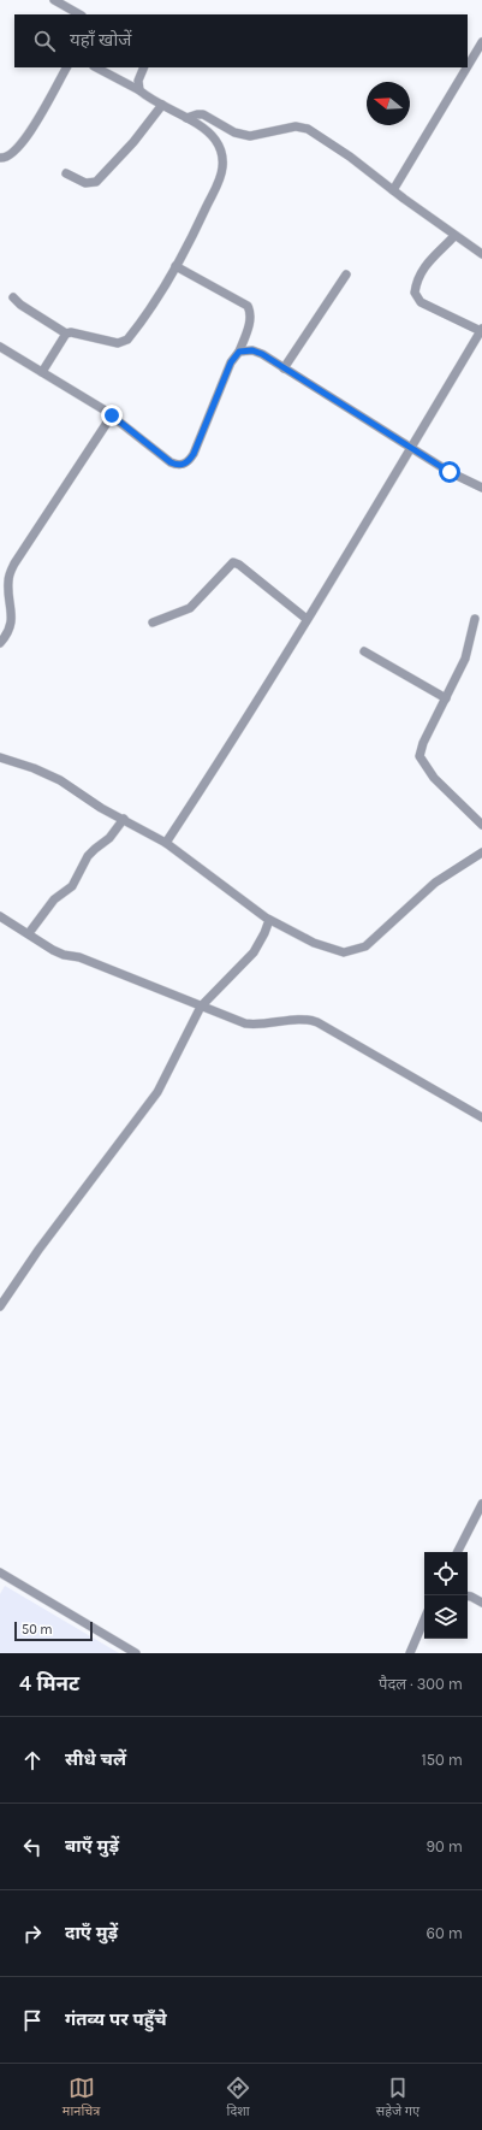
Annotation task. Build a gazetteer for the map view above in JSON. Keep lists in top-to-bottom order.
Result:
{
  "scale_bar": "50 m",
  "north": "left",
  "page": {
    "search": "यहाँ खोजें",
    "scale": "50 m",
    "heading": ["4 मिनट", "पैदल · 300 m"],
    "list": [
      ["सीधे चलें", "150 m"],
      ["बाएँ मुड़ें", "90 m"],
      ["दाएँ मुड़ें", "60 m"],
      "गंतव्य पर पहुँचे"
    ],
    "nav": ["मानचित्र", "दिशा", "सहेजे गए"]
  }
}
